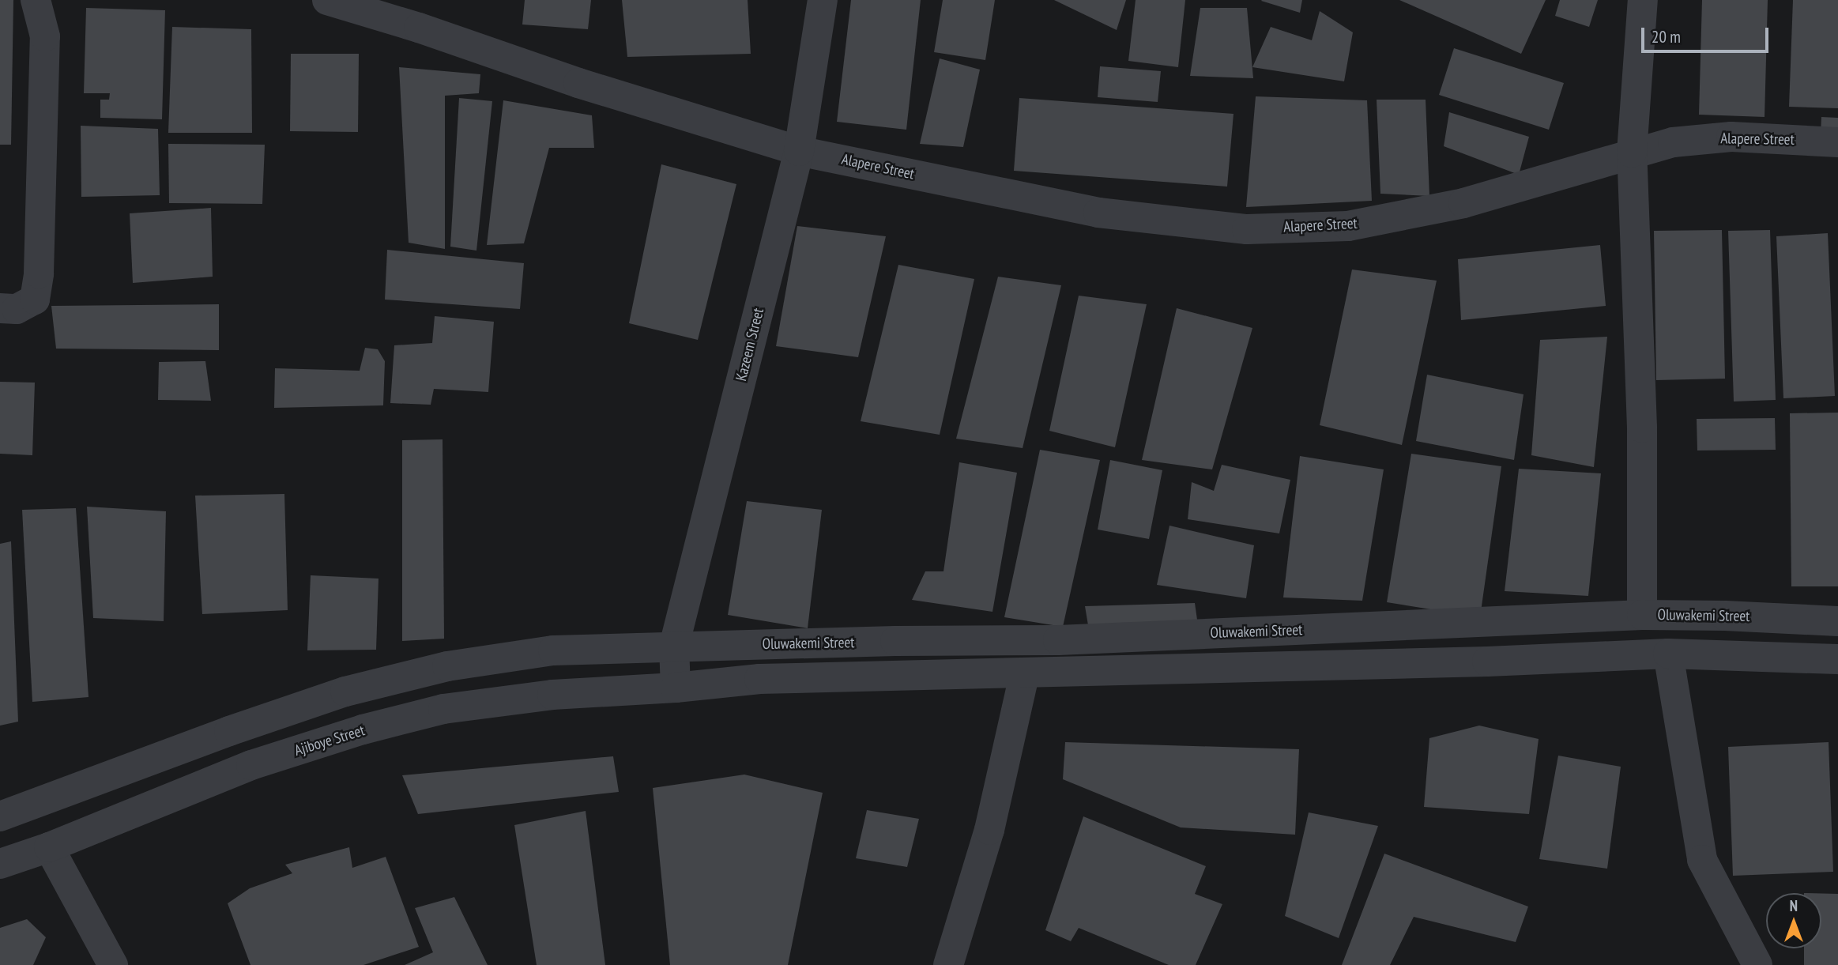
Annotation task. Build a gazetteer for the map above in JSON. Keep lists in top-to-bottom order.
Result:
{
  "streets": {
    "street": [
      "Alapere Street",
      "Kazeem Street",
      "Oluwakemi Street",
      "Ajiboye Street"
    ]
  },
  "crossings": [
    ["Alapere Street", "Kazeem Street"],
    ["Kazeem Street", "Oluwakemi Street"],
    ["Kazeem Street", "Ajiboye Street"]
  ],
  "scale_bar": "20 m",
  "north": "top"
}
